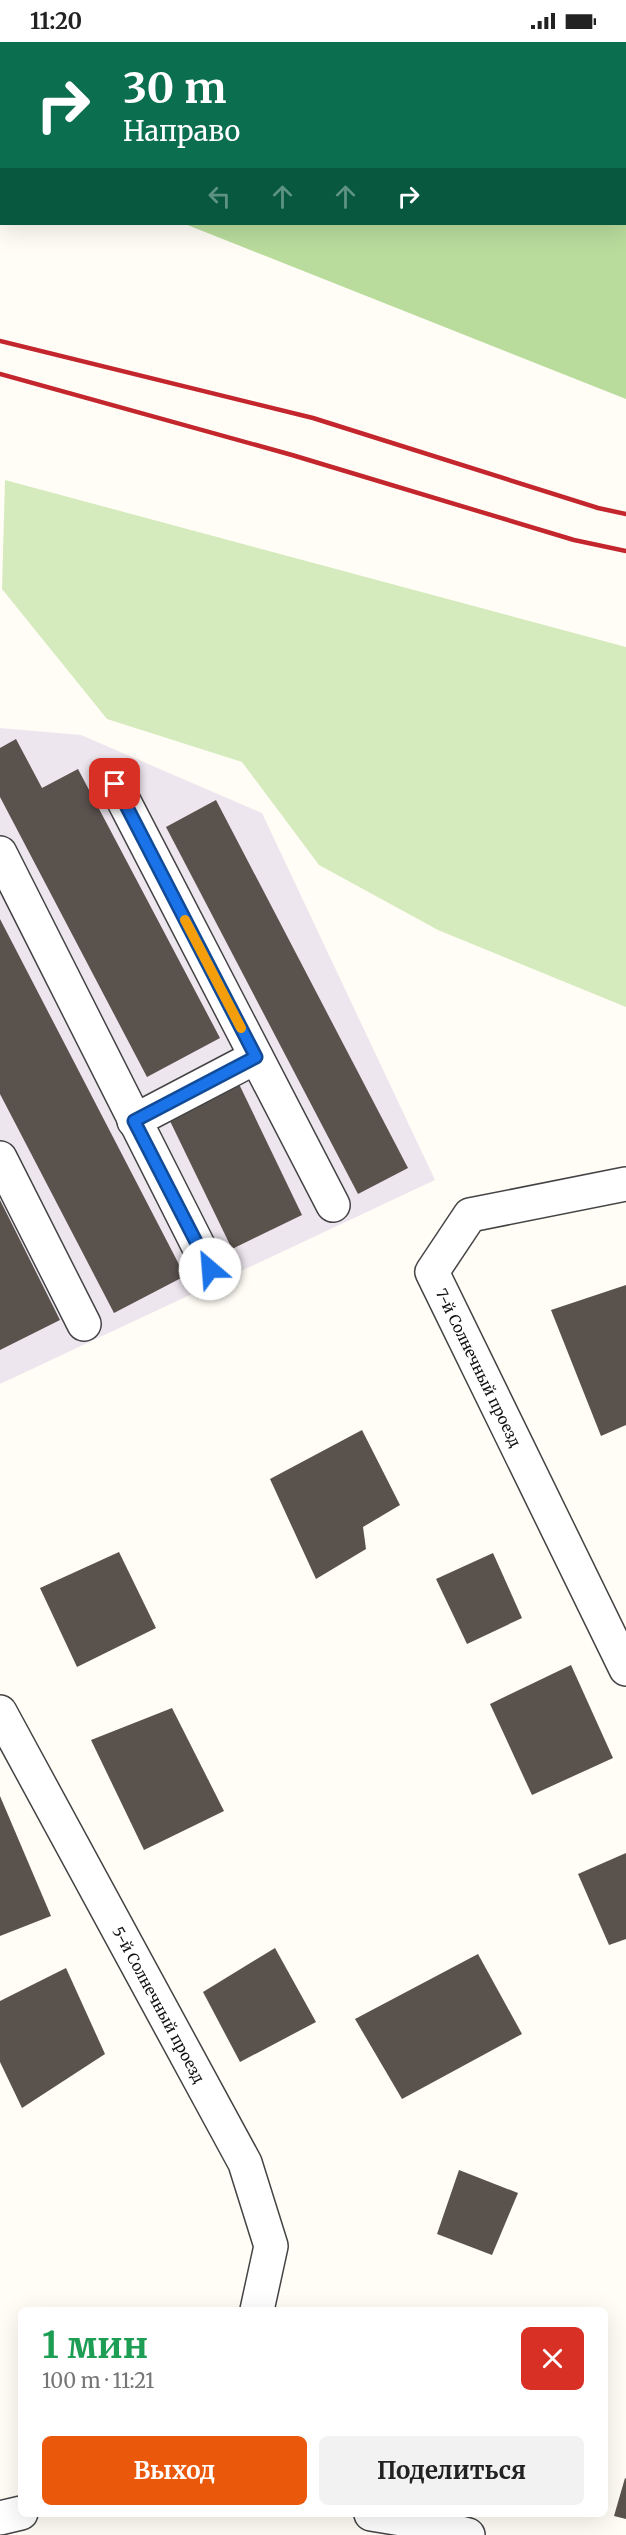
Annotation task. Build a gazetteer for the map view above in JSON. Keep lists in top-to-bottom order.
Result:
{
  "streets": {
    "street": ["7-й Солнечный проезд", "5-й Солнечный проезд"]
  },
  "page": {
    "status": "11:20",
    "turn": ["30 m", "Направо"],
    "heading": ["1 мин", "100 m · 11:21"],
    "buttons": ["Выход", "Поделиться"]
  }
}
